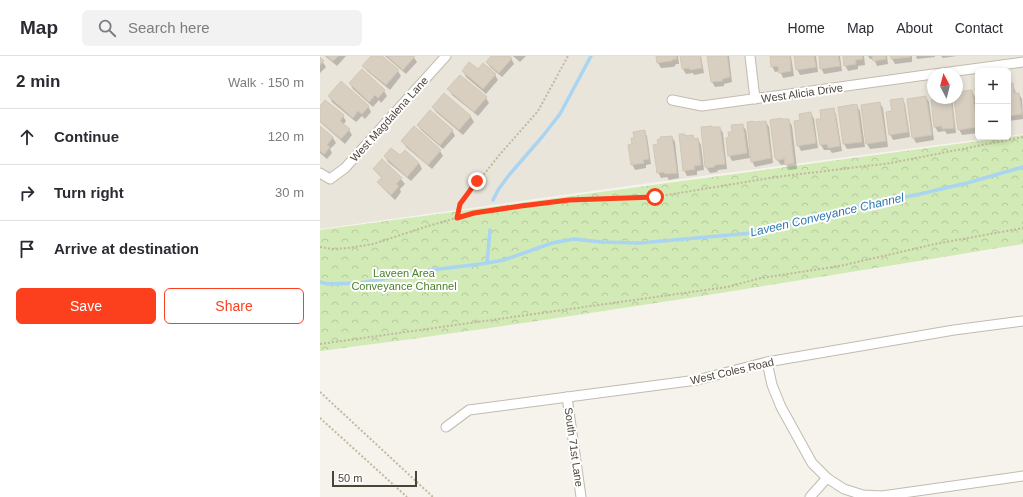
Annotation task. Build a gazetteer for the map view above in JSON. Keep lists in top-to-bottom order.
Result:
{
  "streets": {
    "street": [
      "West Alicia Drive",
      "West Magdalena Lane",
      "West Coles Road",
      "South 71st Lane"
    ]
  },
  "crossings": [
    ["West Coles Road", "South 71st Lane"]
  ],
  "water": ["Laveen Conveyance Channel"],
  "parks": ["Laveen Area Conveyance Channel"],
  "scale_bar": "50 m",
  "north": "top",
  "page": {
    "header": "Map",
    "search": "Search here",
    "nav": [
      "Home",
      "Map",
      "About",
      "Contact"
    ],
    "heading": ["2 min", "Walk · 150 m"],
    "map_buttons": ["+", "−"],
    "list": [
      ["Continue", "120 m"],
      ["Turn right", "30 m"],
      "Arrive at destination"
    ],
    "buttons": ["Save", "Share"],
    "scale": "50 m"
  }
}
